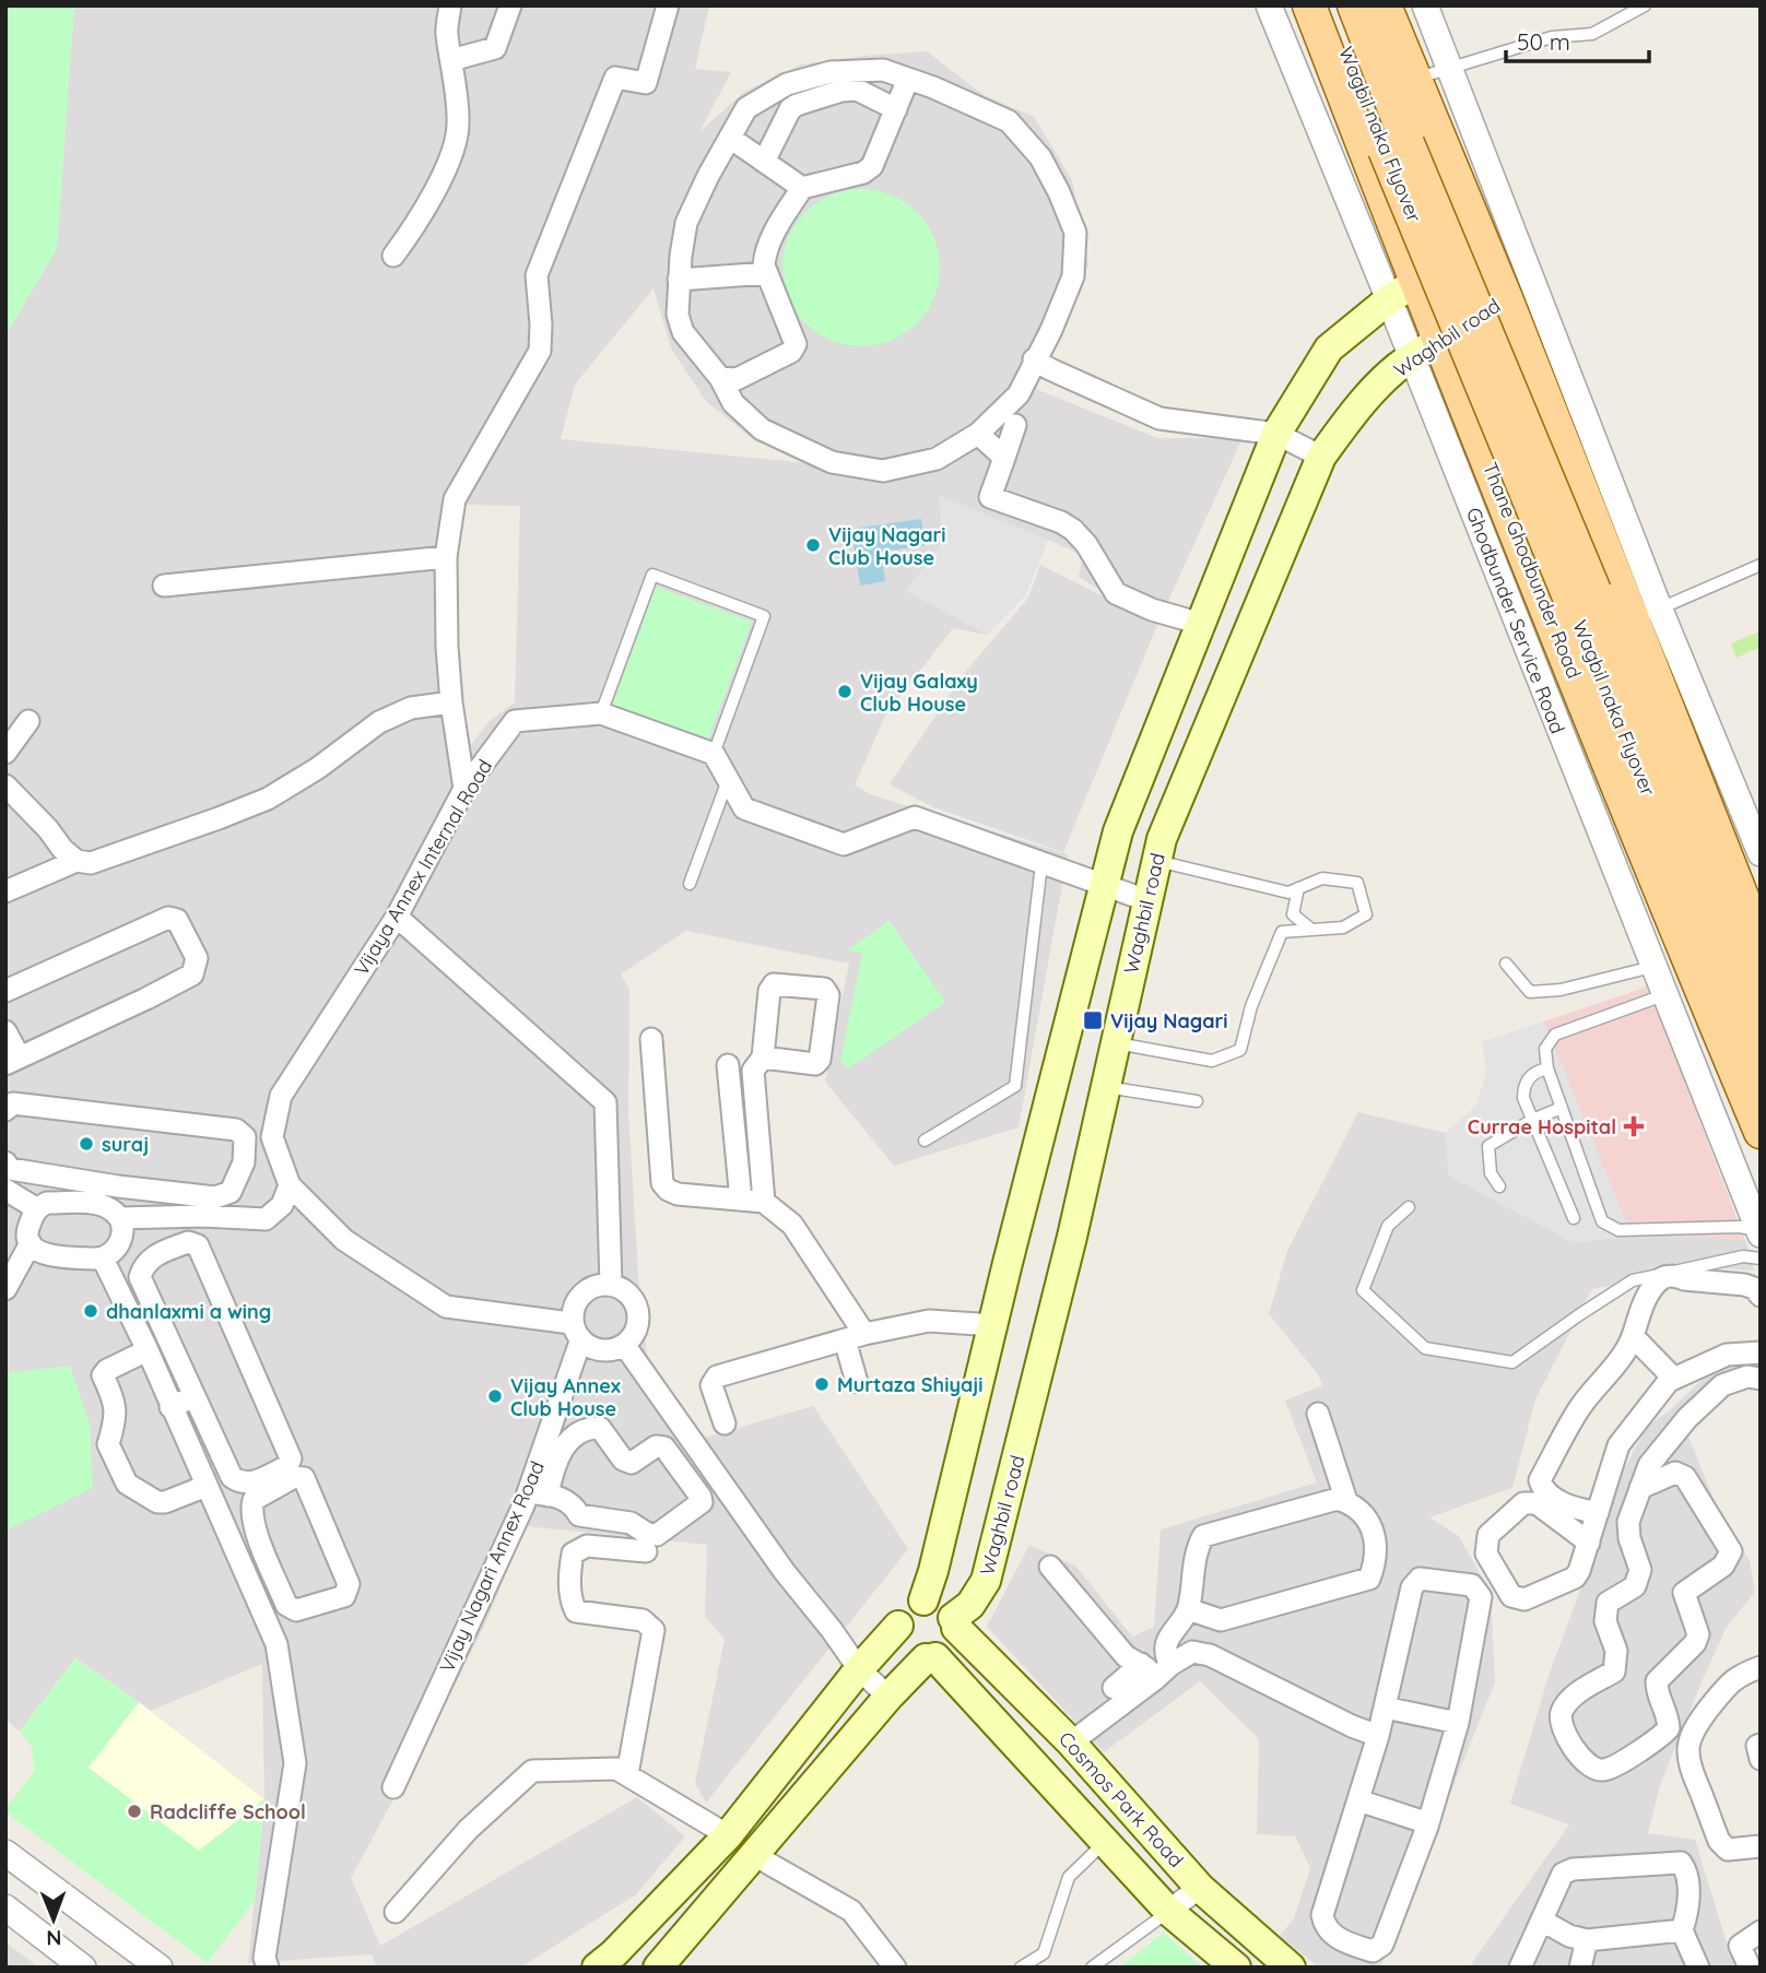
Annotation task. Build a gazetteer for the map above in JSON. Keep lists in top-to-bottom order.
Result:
{
  "streets": {
    "main road": [
      "Wagbil naka Flyover",
      "Waghbil road",
      "Thane Ghodbunder Road",
      "Cosmos Park Road"
    ],
    "street": ["Ghodbunder Service Road", "Vijaya Annex Internal Road", "Vijay Nagari Annex Road"]
  },
  "crossings": [
    ["Waghbil road", "Thane Ghodbunder Road"],
    ["Waghbil road", "Ghodbunder Service Road"],
    ["Waghbil road", "Cosmos Park Road"],
    ["Thane Ghodbunder Road", "Ghodbunder Service Road"],
    ["Vijaya Annex Internal Road", "Vijay Nagari Annex Road"]
  ],
  "places": {
    "other": [
      "Vijay Nagari Club House",
      "Vijay Galaxy Club House",
      "suraj",
      "dhanlaxmi a wing",
      "Murtaza Shiyaji",
      "Vijay Annex Club House",
      "Radcliffe School"
    ],
    "transit": ["Vijay Nagari"],
    "health": ["Currae Hospital"]
  },
  "scale_bar": "50 m",
  "north": "bottom"
}
